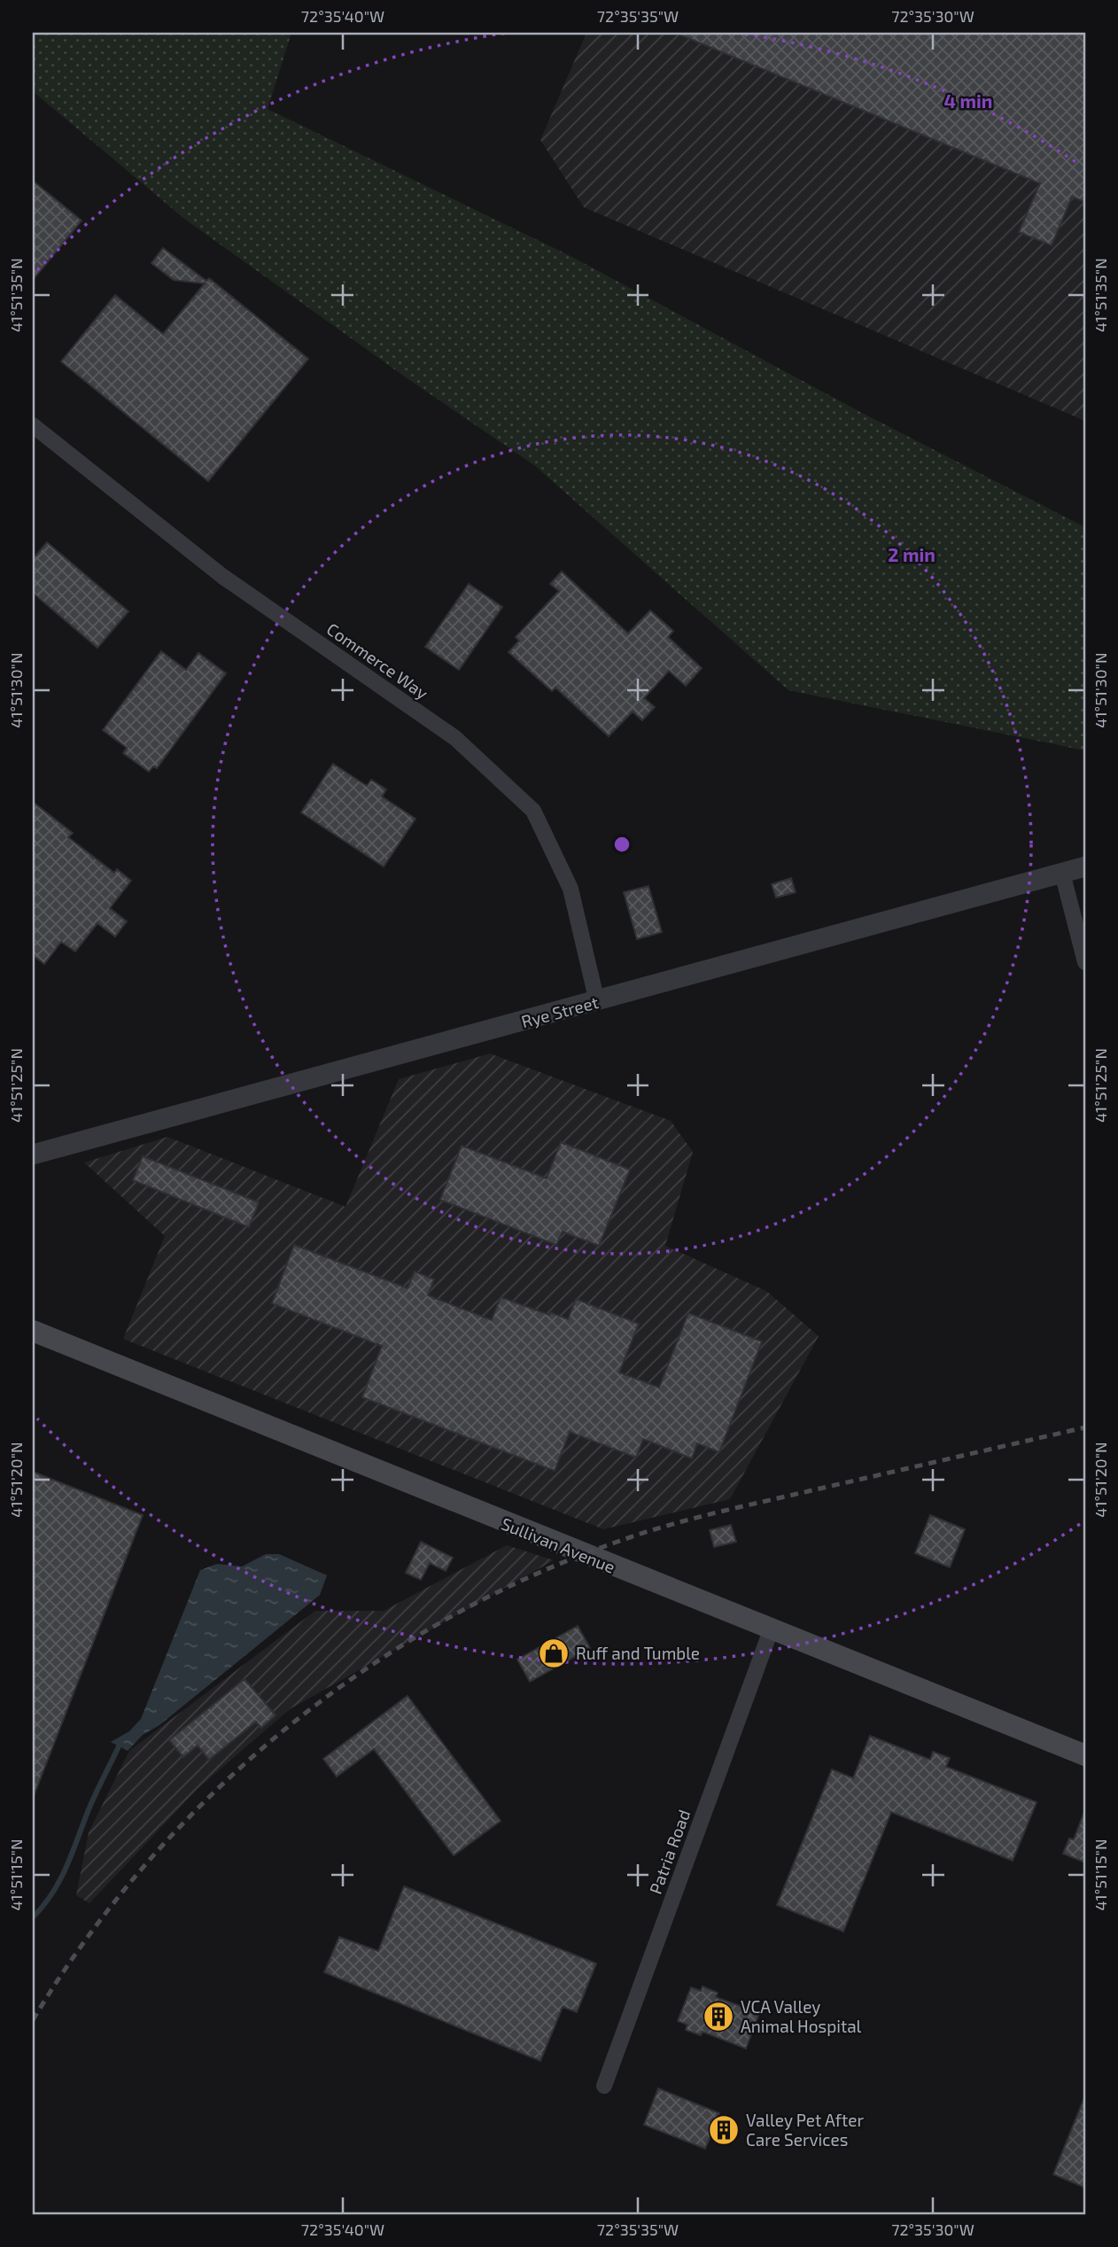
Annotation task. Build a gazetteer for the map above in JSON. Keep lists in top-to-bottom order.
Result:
{
  "streets": {
    "main road": ["Sullivan Avenue"],
    "street": ["Commerce Way", "Rye Street", "Patria Road"]
  },
  "crossings": [
    ["Commerce Way", "Rye Street"],
    ["Sullivan Avenue", "Patria Road"]
  ],
  "places": {
    "shop": ["Ruff and Tumble"],
    "building": ["VCA Valley Animal Hospital", "Valley Pet After Care Services"]
  },
  "coordinates": [
    "72°35'40\"W",
    "72°35'35\"W",
    "72°35'30\"W",
    "41°51'35\"N",
    "41°51'30\"N",
    "41°51'25\"N",
    "41°51'20\"N",
    "41°51'15\"N"
  ],
  "rings": ["4 min", "2 min"]
}
